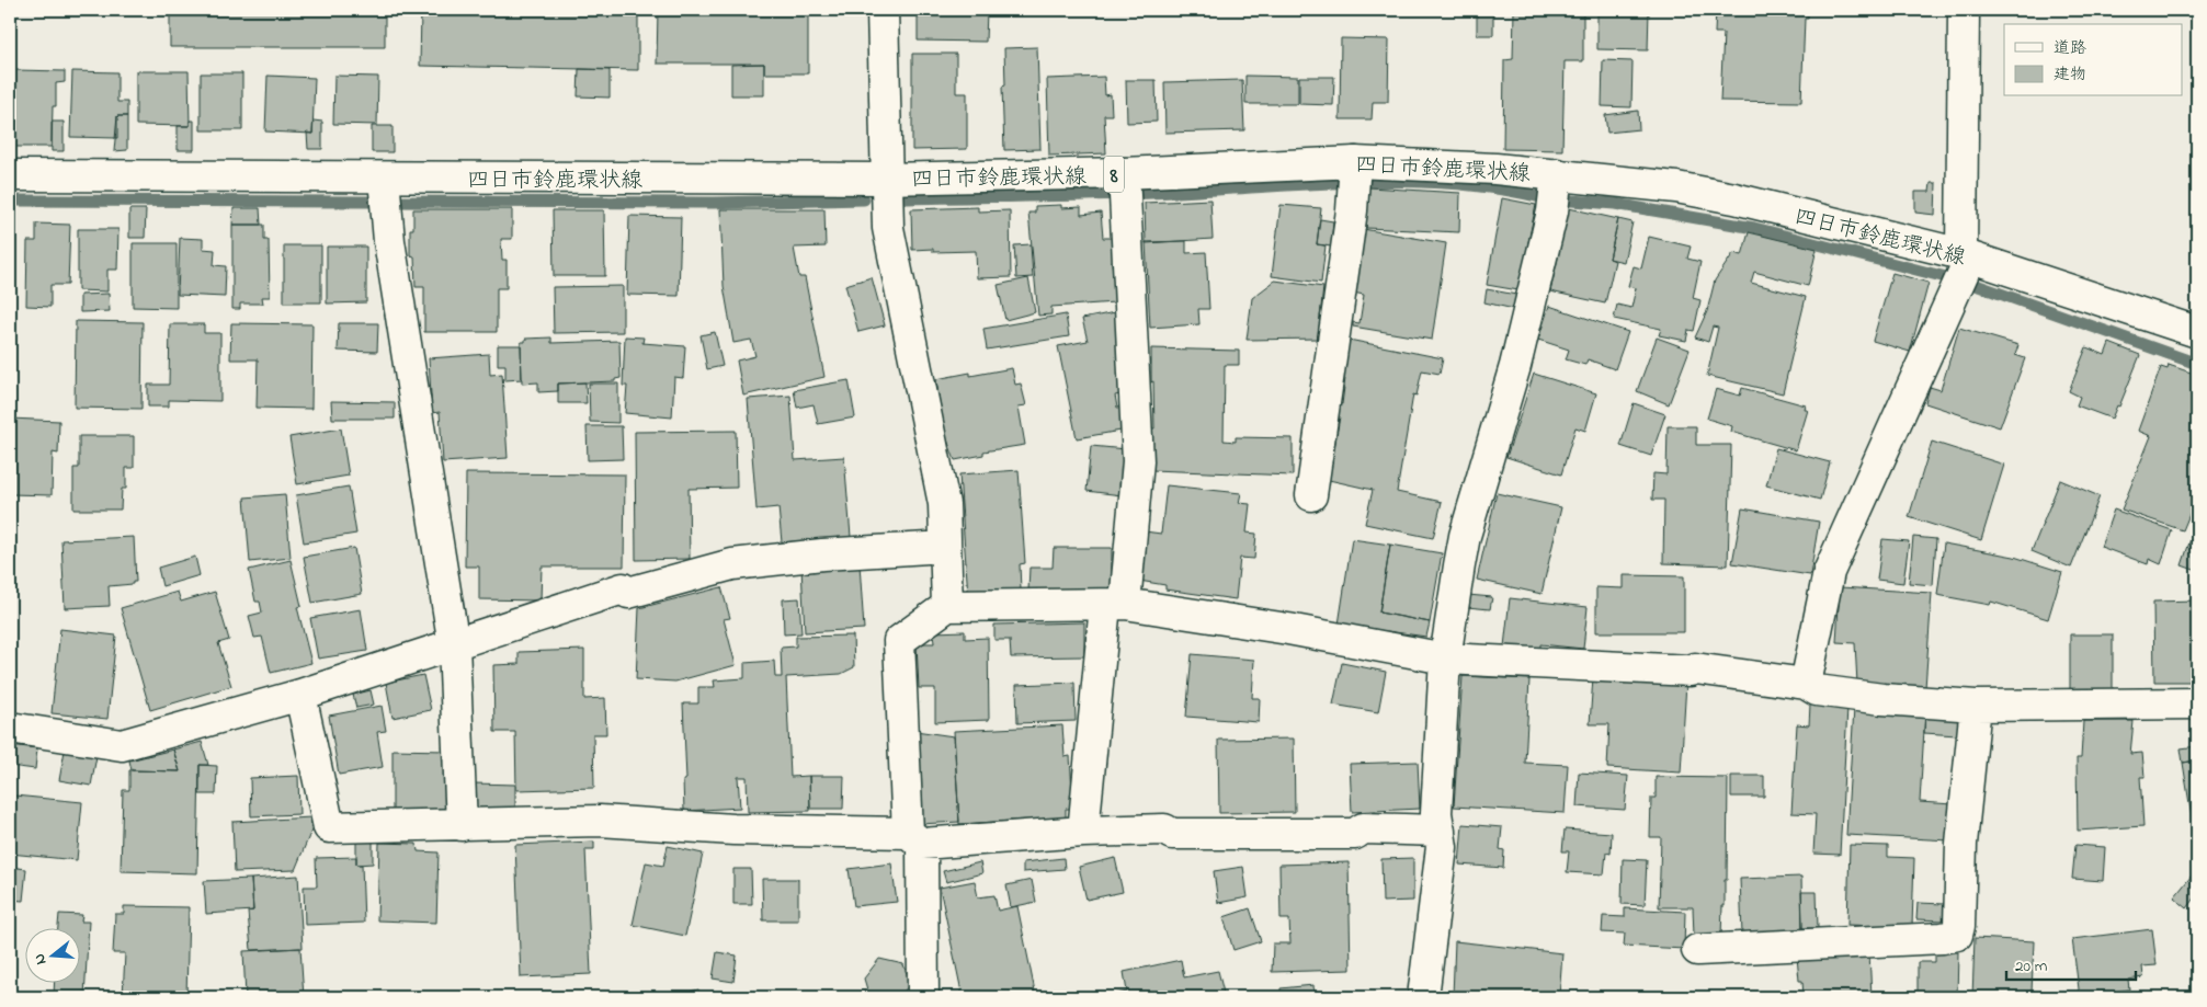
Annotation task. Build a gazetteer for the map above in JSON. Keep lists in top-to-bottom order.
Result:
{
  "streets": {
    "street": ["四日市鈴鹿環状線", "8"]
  },
  "legend": ["道路", "建物"],
  "scale_bar": "20 m",
  "north": "left"
}
